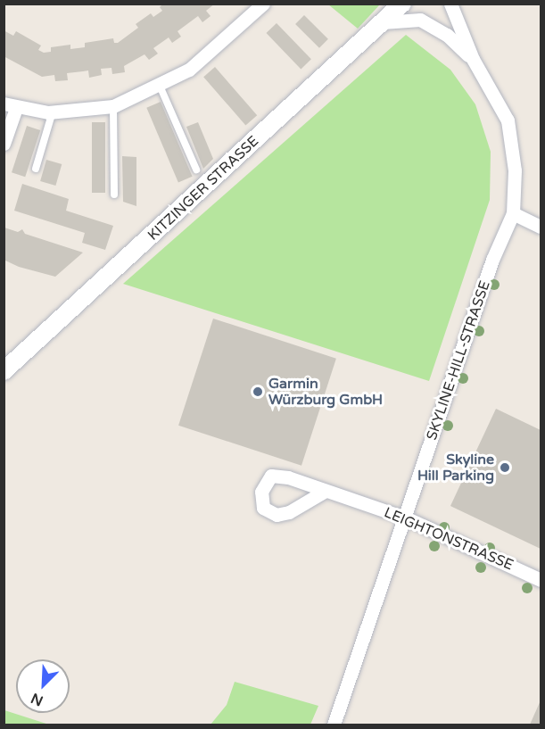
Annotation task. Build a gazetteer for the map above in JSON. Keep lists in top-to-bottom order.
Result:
{
  "streets": {
    "street": ["KITZINGER STRASSE", "SKYLINE-HILL-STRASSE", "LEIGHTONSTRASSE"]
  },
  "crossings": [
    ["KITZINGER STRASSE", "SKYLINE-HILL-STRASSE"],
    ["SKYLINE-HILL-STRASSE", "LEIGHTONSTRASSE"]
  ],
  "places": ["Garmin Würzburg GmbH", "Skyline Hill Parking"],
  "north": "bottom left"
}
